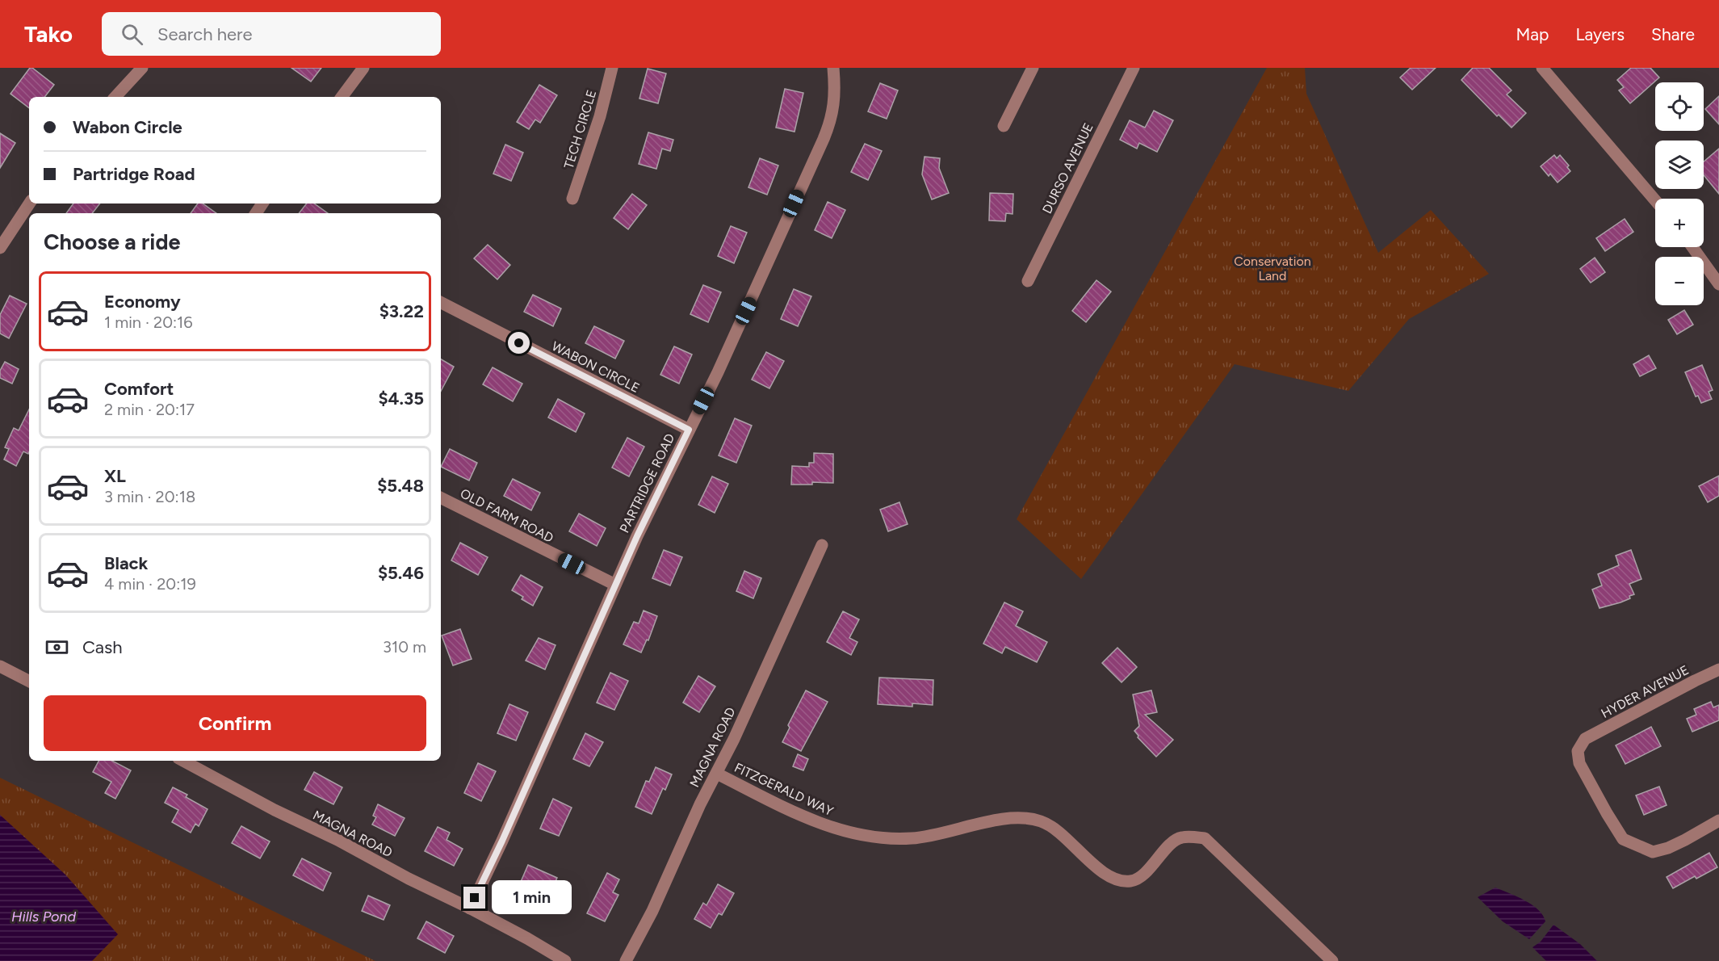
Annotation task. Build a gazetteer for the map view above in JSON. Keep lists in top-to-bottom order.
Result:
{
  "streets": {
    "street": [
      "TECH CIRCLE",
      "DURSO AVENUE",
      "WABON CIRCLE",
      "PARTRIDGE ROAD",
      "OLD FARM ROAD",
      "HYDER AVENUE",
      "MAGNA ROAD",
      "FITZGERALD WAY"
    ]
  },
  "crossings": [
    ["WABON CIRCLE", "PARTRIDGE ROAD"],
    ["PARTRIDGE ROAD", "OLD FARM ROAD"],
    ["PARTRIDGE ROAD", "MAGNA ROAD"],
    ["MAGNA ROAD", "FITZGERALD WAY"]
  ],
  "water": ["Hills Pond"],
  "parks": ["Conservation Land"],
  "page": {
    "header": "Tako",
    "search": "Search here",
    "nav": ["Map", "Layers", "Share"],
    "map_buttons": ["+", "−"],
    "banner": ["Wabon Circle", "Partridge Road"],
    "heading": "Choose a ride",
    "list": [
      {
        "name": "Economy",
        "note": "1 min · 20:16",
        "value": "$3.22"
      },
      {
        "name": "Comfort",
        "note": "2 min · 20:17",
        "value": "$4.35"
      },
      {
        "name": "XL",
        "note": "3 min · 20:18",
        "value": "$5.48"
      },
      {
        "name": "Black",
        "note": "4 min · 20:19",
        "value": "$5.46"
      }
    ],
    "pay": ["Cash", "310 m"],
    "buttons": "Confirm",
    "bubble": "1 min"
  }
}
